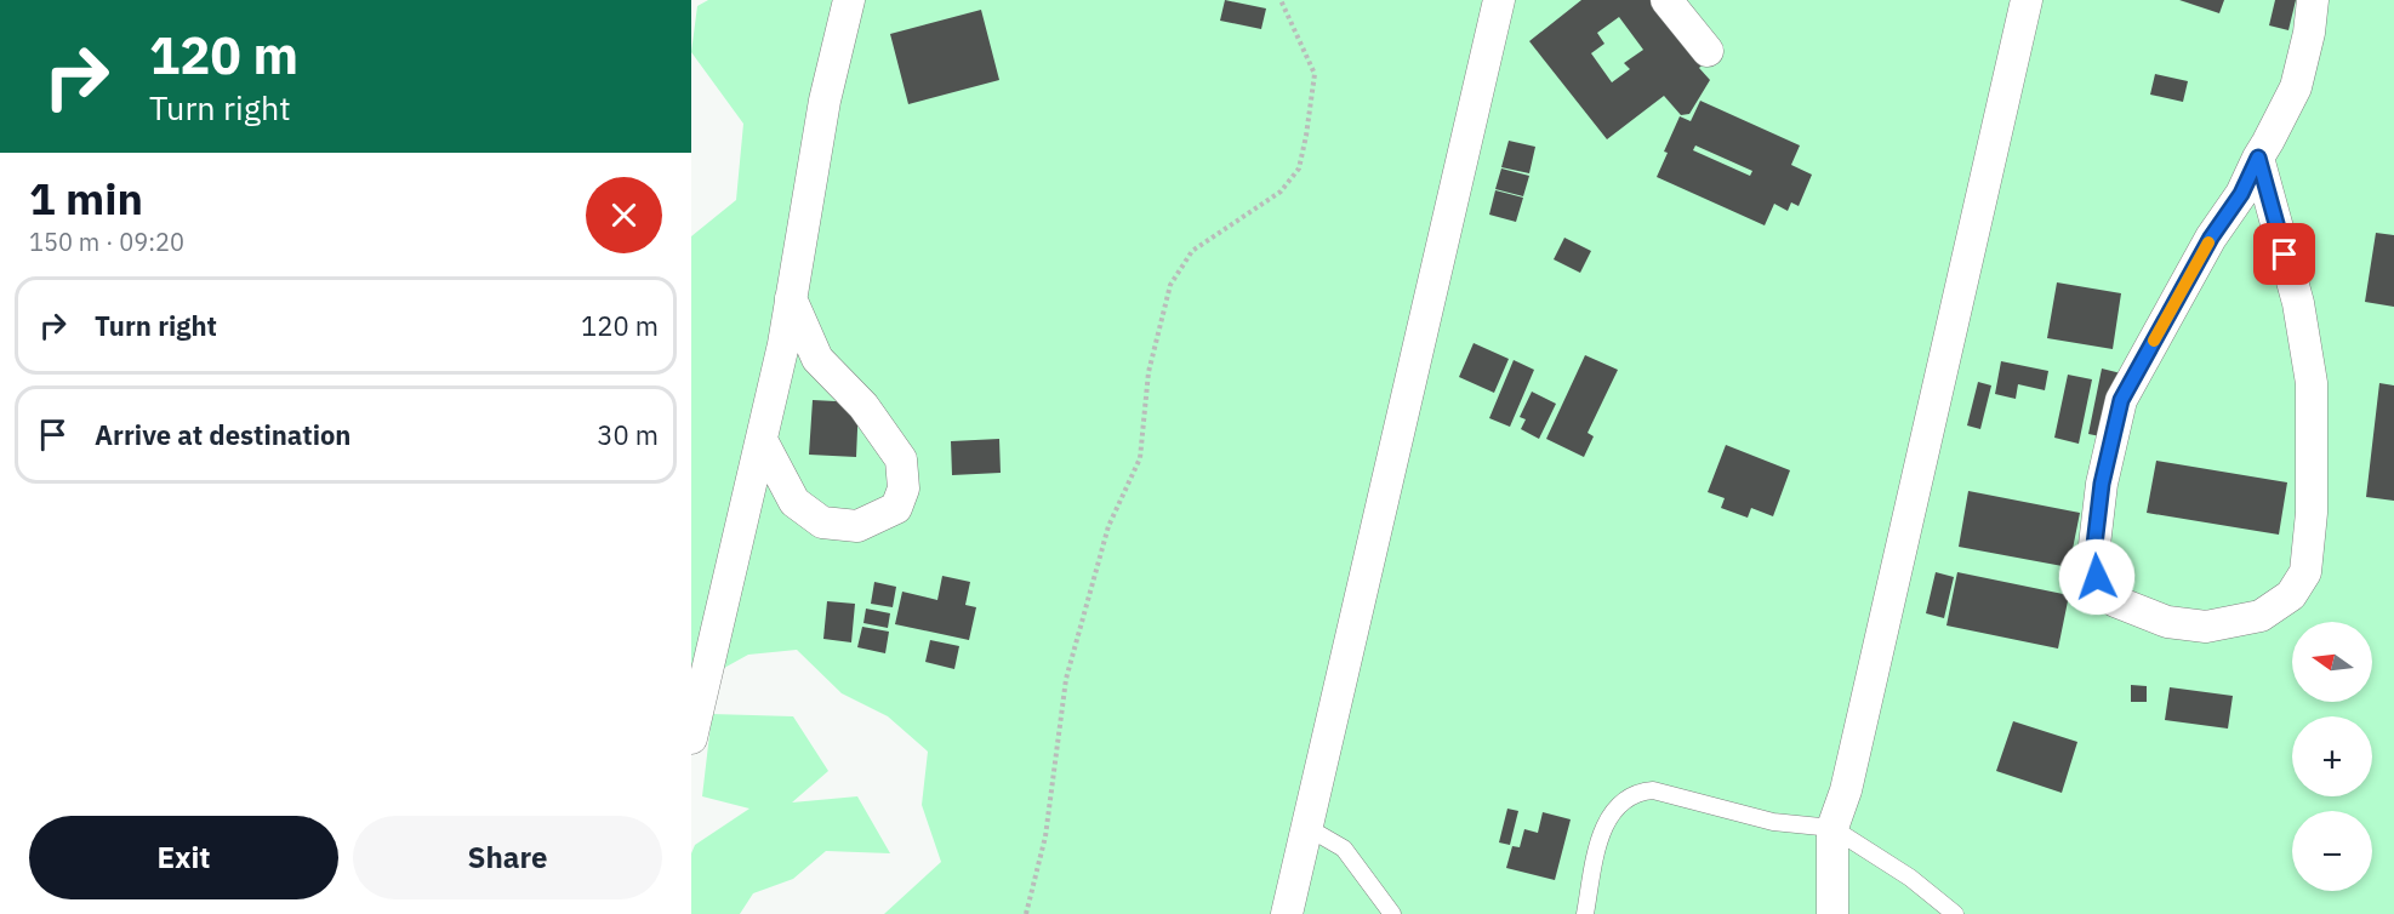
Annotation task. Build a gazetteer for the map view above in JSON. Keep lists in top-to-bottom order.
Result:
{
  "north": "left",
  "page": {
    "turn": ["120 m", "Turn right"],
    "heading": ["1 min", "150 m · 09:20"],
    "list": [
      {
        "name": "Turn right",
        "value": "120 m"
      },
      {
        "name": "Arrive at destination",
        "value": "30 m"
      }
    ],
    "map_buttons": ["+", "−"],
    "buttons": ["Exit", "Share"]
  }
}
